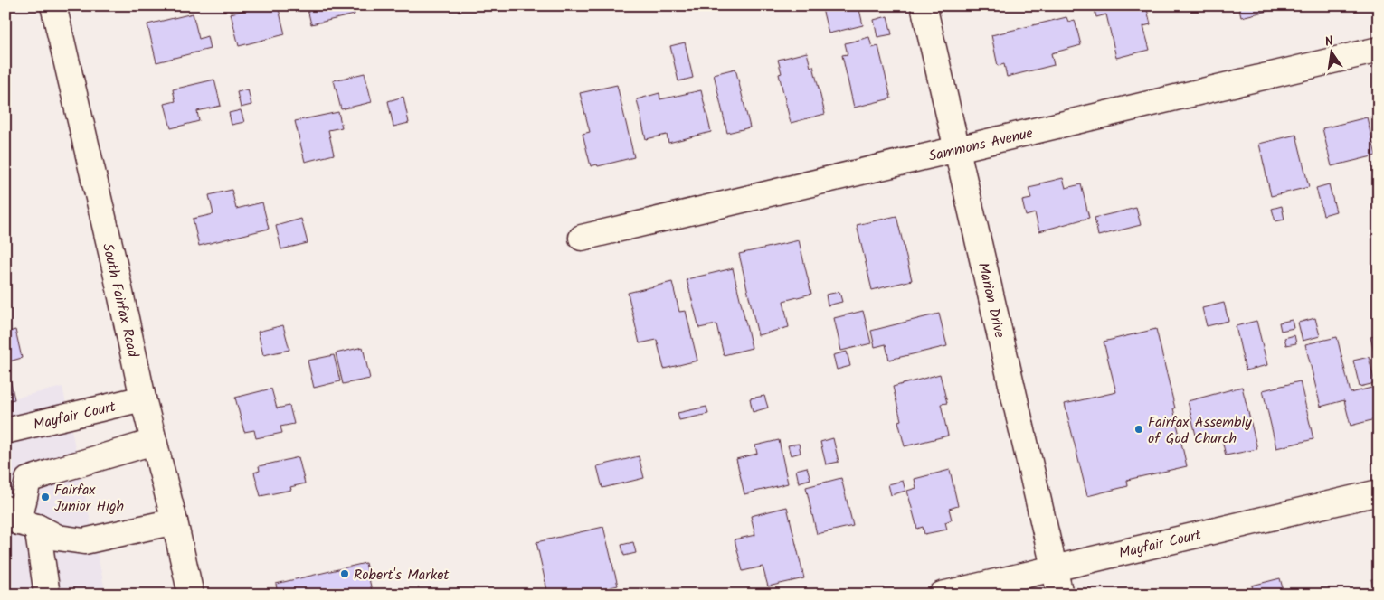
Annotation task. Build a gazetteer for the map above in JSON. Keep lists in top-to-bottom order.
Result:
{
  "streets": {
    "street": [
      "Sammons Avenue",
      "South Fairfax Road",
      "Marion Drive",
      "Mayfair Court"
    ]
  },
  "crossings": [
    ["Sammons Avenue", "Marion Drive"],
    ["South Fairfax Road", "Mayfair Court"],
    ["Marion Drive", "Mayfair Court"]
  ],
  "places": ["Fairfax Assembly of God Church", "Fairfax Junior High", "Robert's Market"],
  "north": "top"
}
